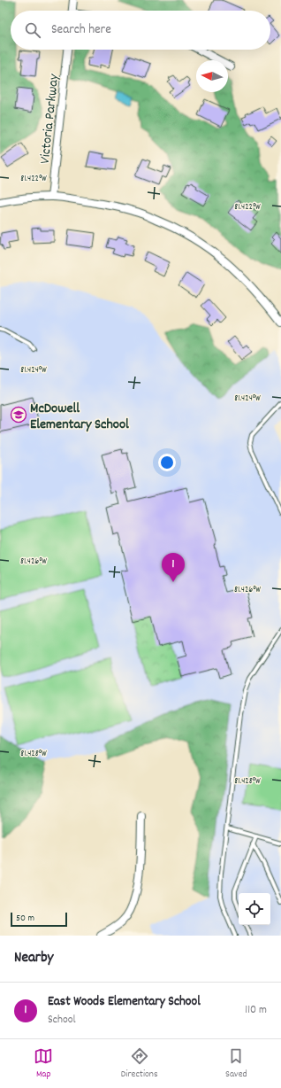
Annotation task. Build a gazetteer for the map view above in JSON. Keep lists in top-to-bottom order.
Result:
{
  "streets": {
    "street": ["Victoria Parkway"]
  },
  "places": {
    "school or university": ["McDowell Elementary School"]
  },
  "scale_bar": "50 m",
  "north": "left",
  "page": {
    "search": "Search here",
    "pins": "1",
    "scale": "50 m",
    "heading": "Nearby",
    "list": [
      {
        "mark": "1",
        "name": "East Woods Elementary School",
        "note": "School",
        "value": "110 m"
      }
    ],
    "nav": ["Map", "Directions", "Saved"]
  },
  "coordinates": [
    "81.422°W",
    "81.424°W",
    "81.426°W",
    "81.428°W"
  ]
}
